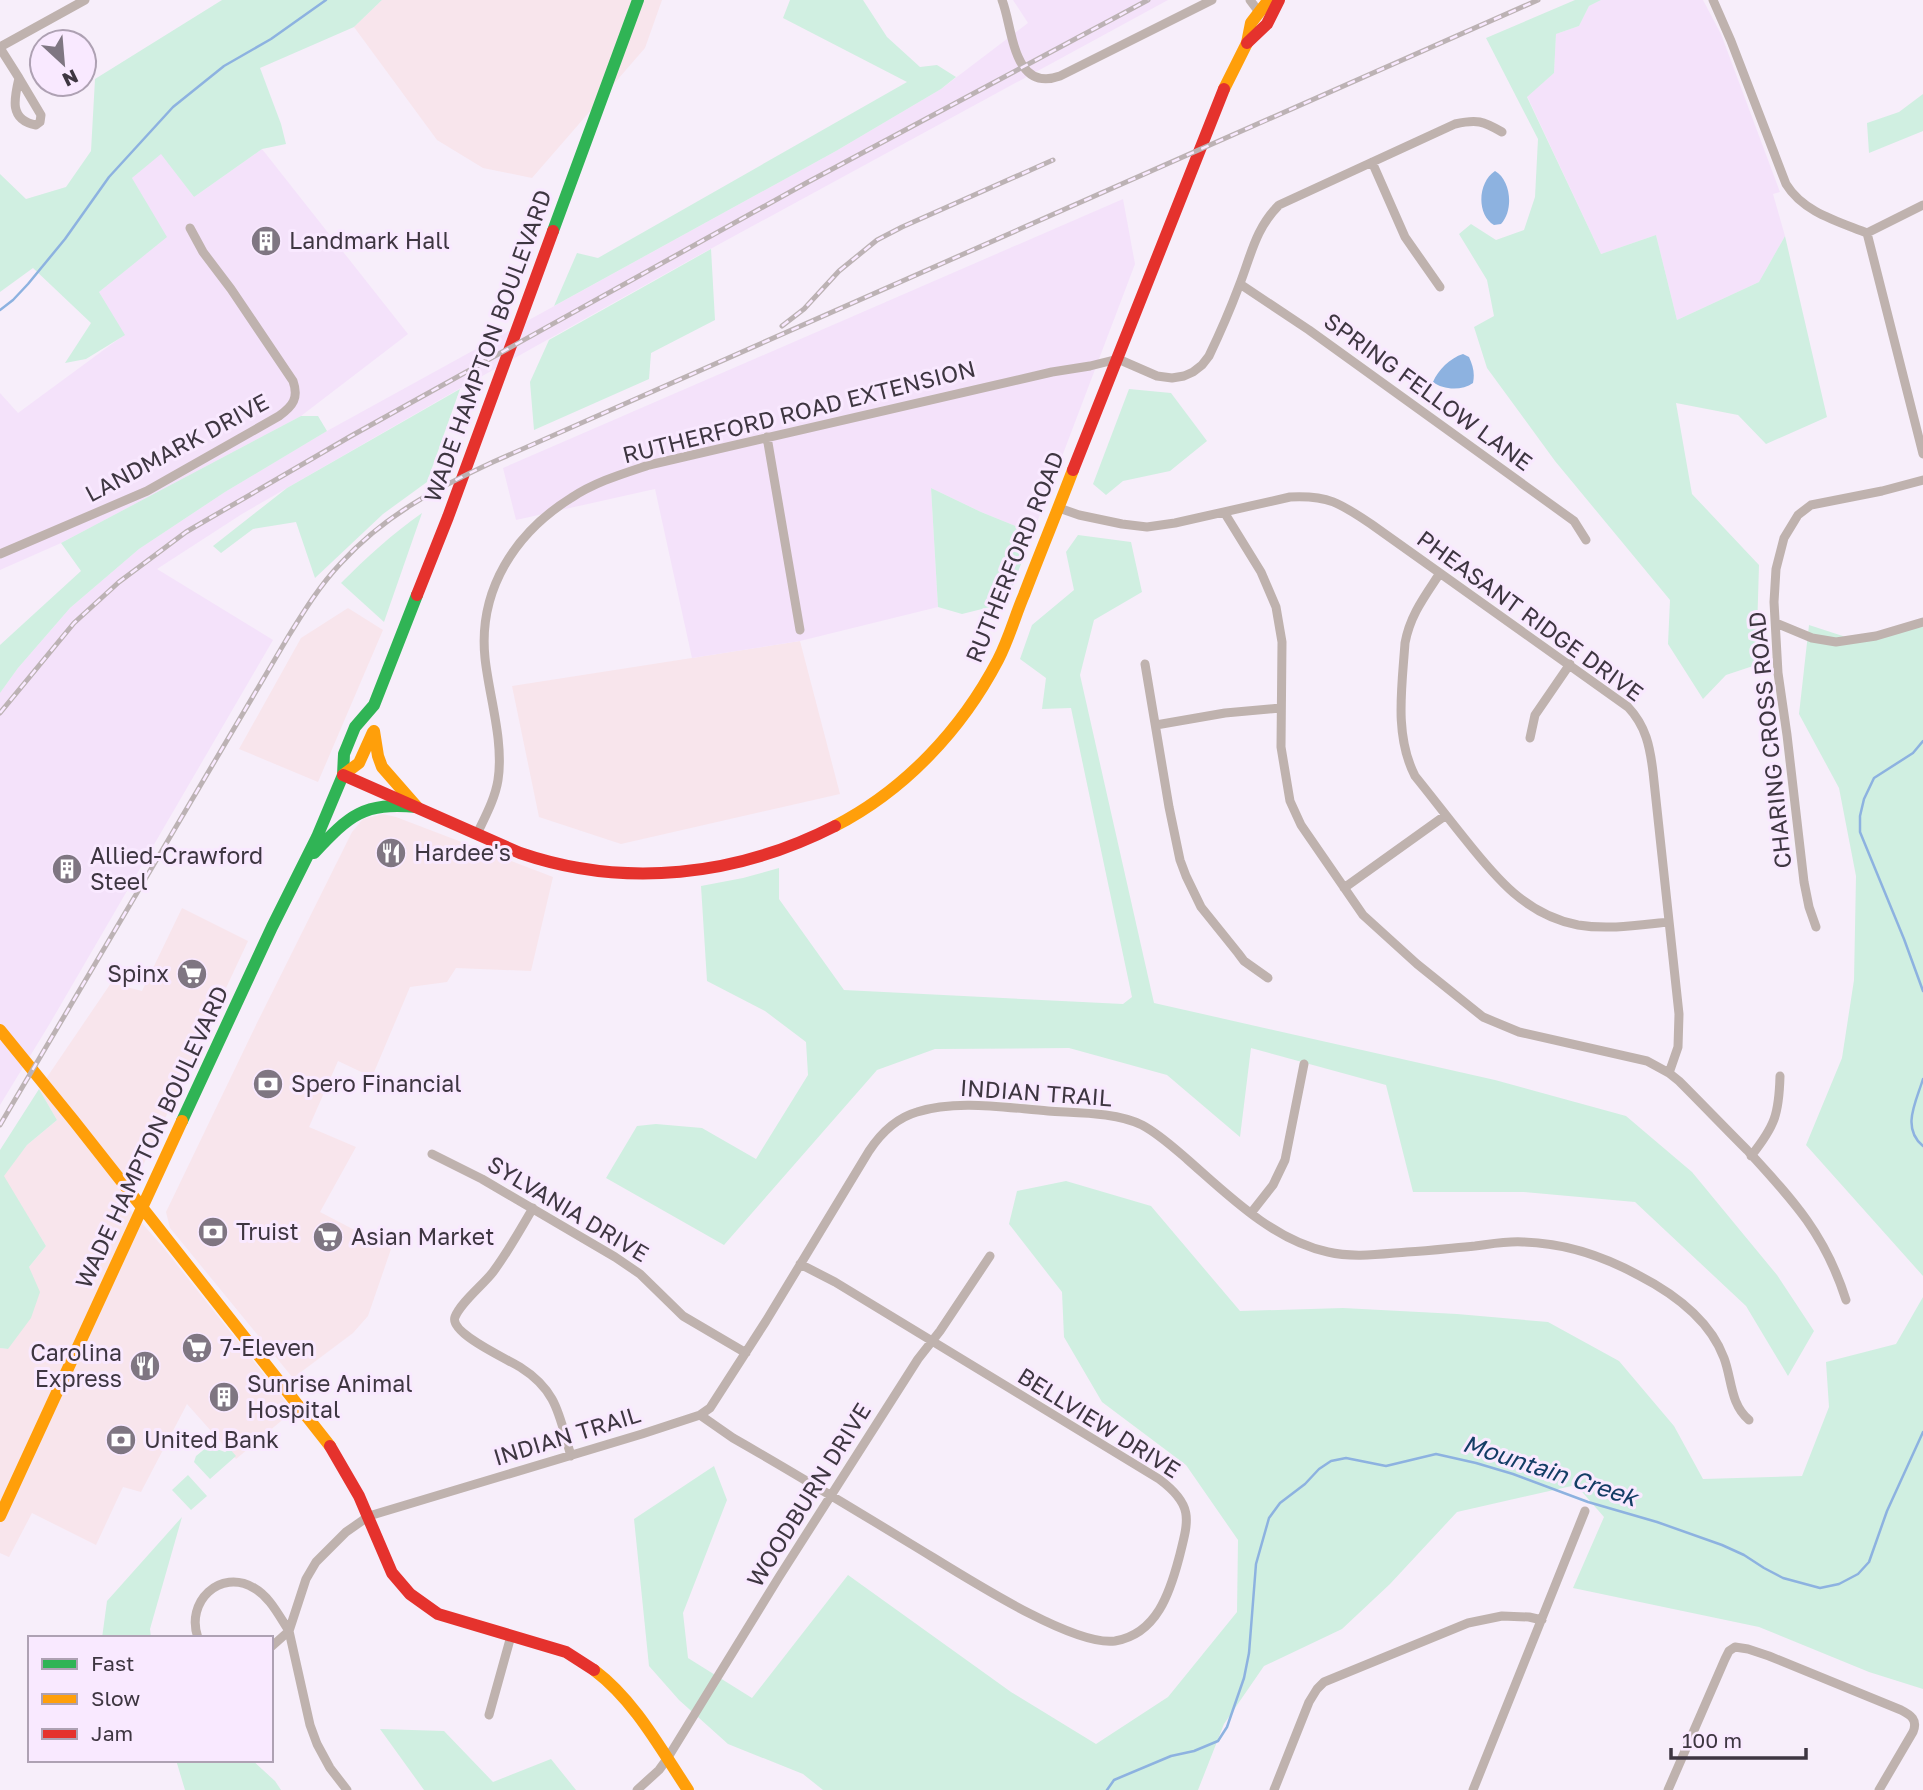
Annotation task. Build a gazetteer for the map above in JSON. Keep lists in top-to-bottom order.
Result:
{
  "streets": {
    "street": [
      "WADE HAMPTON BOULEVARD",
      "SPRING FELLOW LANE",
      "RUTHERFORD ROAD EXTENSION",
      "LANDMARK DRIVE",
      "RUTHERFORD ROAD",
      "PHEASANT RIDGE DRIVE",
      "CHARING CROSS ROAD",
      "INDIAN TRAIL",
      "SYLVANIA DRIVE",
      "BELLVIEW DRIVE",
      "WOODBURN DRIVE"
    ]
  },
  "crossings": [
    ["WADE HAMPTON BOULEVARD", "RUTHERFORD ROAD"],
    ["RUTHERFORD ROAD EXTENSION", "RUTHERFORD ROAD"],
    ["RUTHERFORD ROAD", "PHEASANT RIDGE DRIVE"],
    ["INDIAN TRAIL", "SYLVANIA DRIVE"],
    ["INDIAN TRAIL", "BELLVIEW DRIVE"],
    ["BELLVIEW DRIVE", "WOODBURN DRIVE"]
  ],
  "water": ["Mountain Creek"],
  "places": {
    "building": ["Landmark Hall", "Allied-Crawford Steel", "Sunrise Animal Hospital"],
    "restaurant": ["Hardee's", "Carolina Express"],
    "supermarket": ["Spinx", "Asian Market", "7-Eleven"],
    "bank": ["Spero Financial", "Truist", "United Bank"]
  },
  "legend": ["Fast", "Slow", "Jam"],
  "scale_bar": "100 m",
  "north": "bottom right"
}
